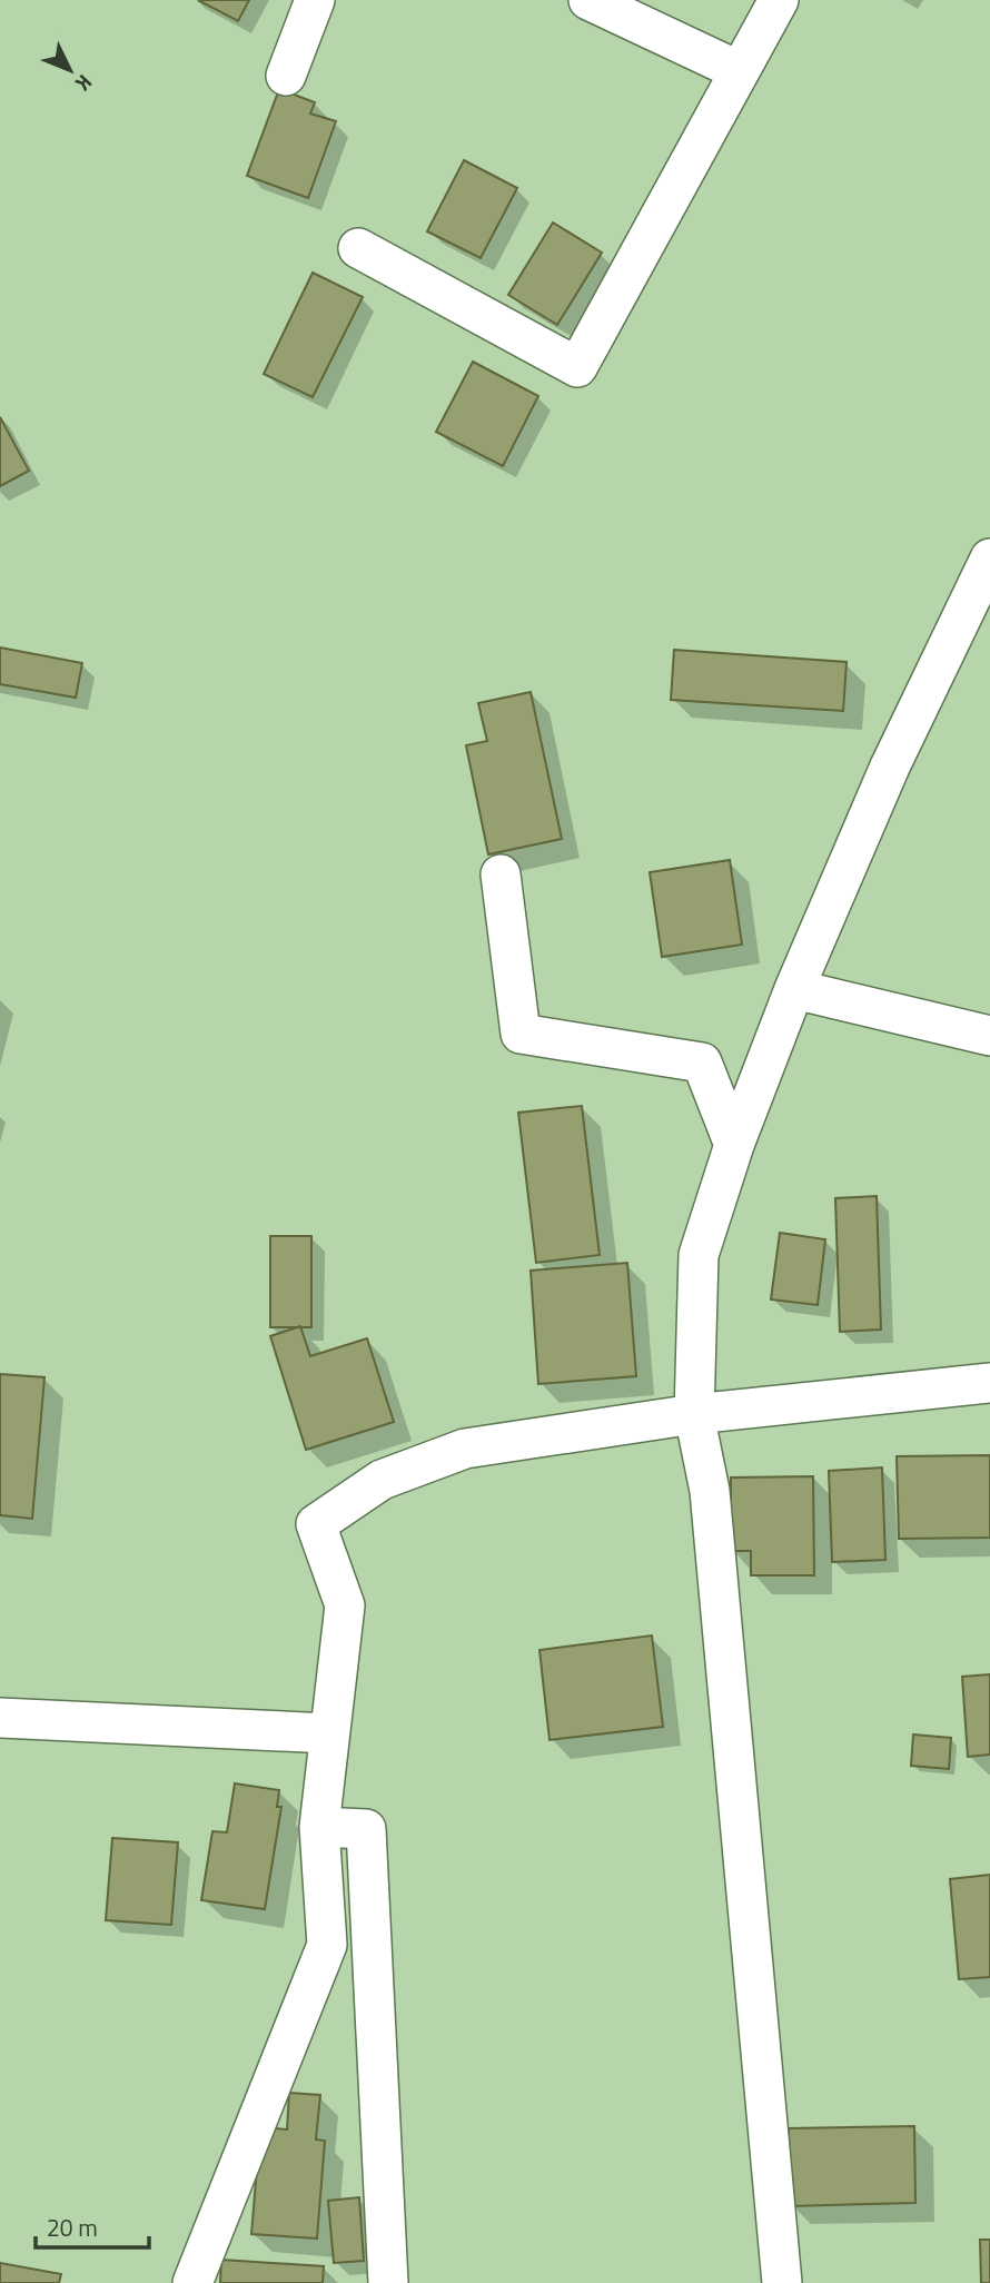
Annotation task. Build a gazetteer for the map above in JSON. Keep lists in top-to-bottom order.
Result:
{
  "scale_bar": "20 m",
  "north": "bottom right"
}
